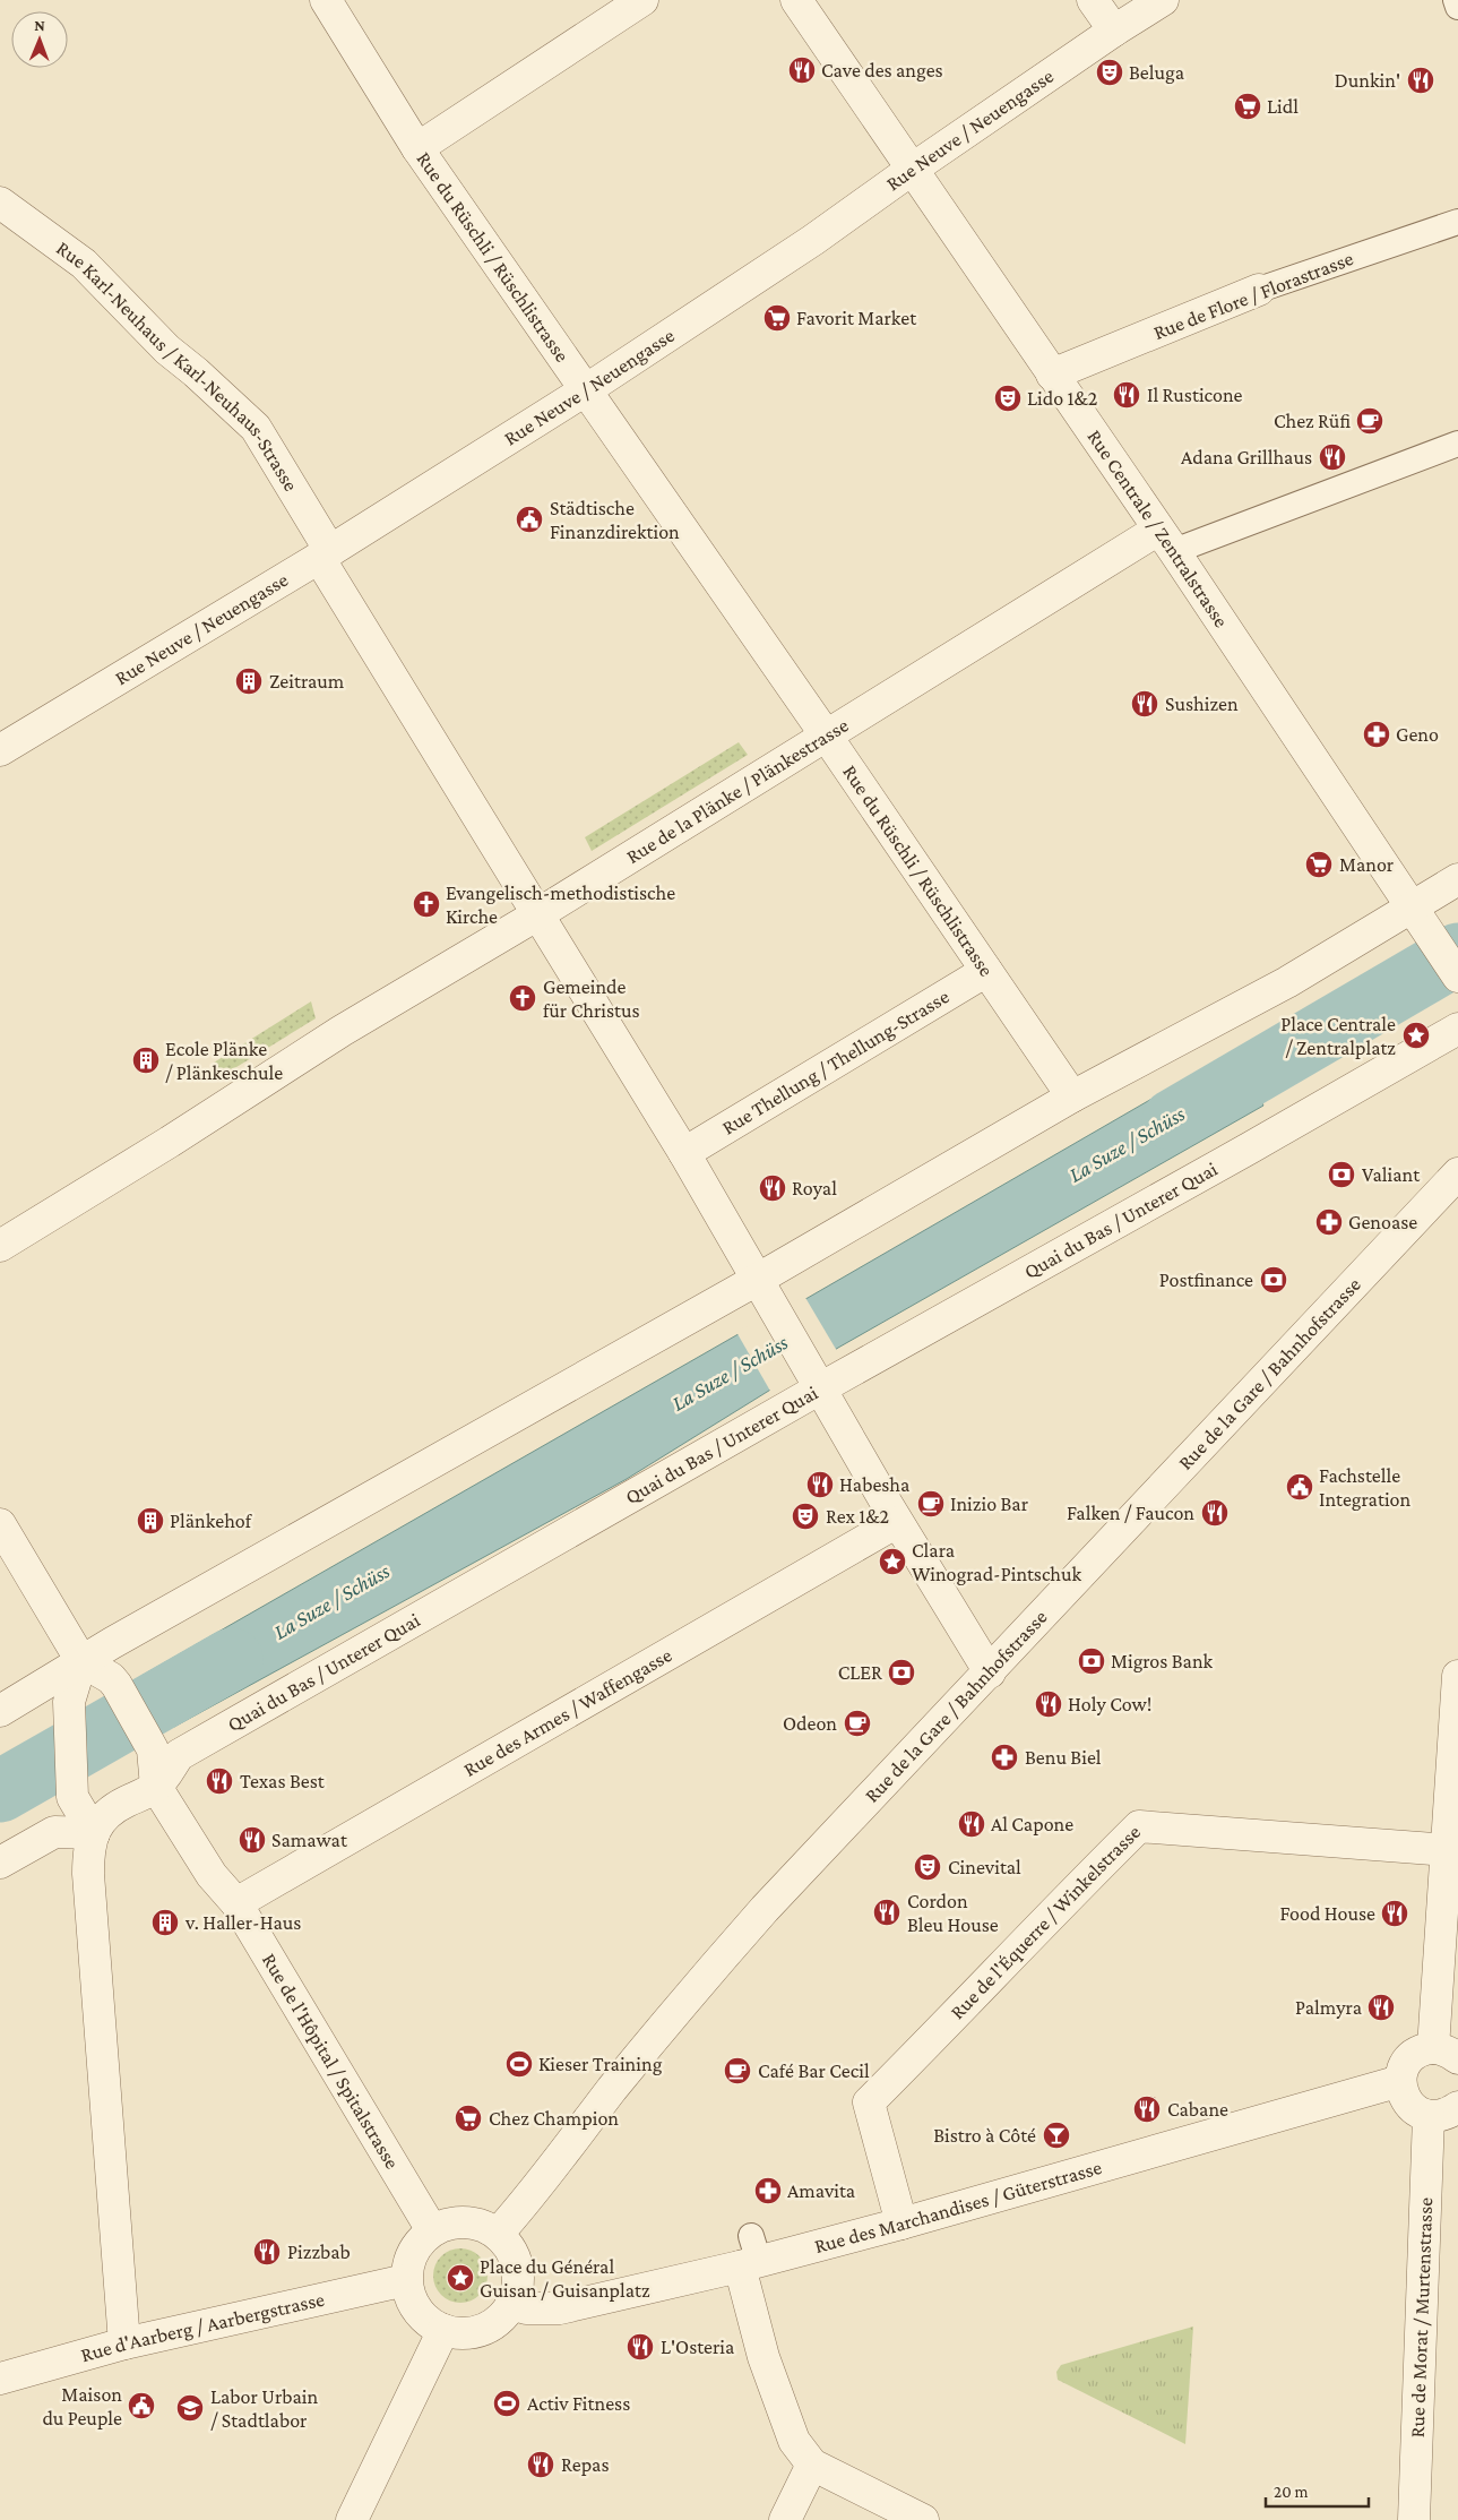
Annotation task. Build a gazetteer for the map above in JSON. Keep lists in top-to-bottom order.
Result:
{
  "streets": {
    "street": [
      "Rue Neuve / Neuengasse",
      "Rue du Rüschli / Rüschlistrasse",
      "Rue de Flore / Florastrasse",
      "Rue Karl-Neuhaus / Karl-Neuhaus-Strasse",
      "Rue Centrale / Zentralstrasse",
      "Rue de la Plänke / Plänkestrasse",
      "Rue Thellung / Thellung-Strasse",
      "Quai du Bas / Unterer Quai",
      "Rue de la Gare / Bahnhofstrasse",
      "Rue des Armes / Waffengasse",
      "Rue de l'Équerre / Winkelstrasse",
      "Rue de l'Hôpital / Spitalstrasse",
      "Rue des Marchandises / Güterstrasse",
      "Rue de Morat / Murtenstrasse",
      "Rue d'Aarberg / Aarbergstrasse"
    ]
  },
  "crossings": [
    ["Rue Neuve / Neuengasse", "Rue du Rüschli / Rüschlistrasse"],
    ["Rue Neuve / Neuengasse", "Rue Karl-Neuhaus / Karl-Neuhaus-Strasse"],
    ["Rue Neuve / Neuengasse", "Rue Centrale / Zentralstrasse"],
    ["Rue du Rüschli / Rüschlistrasse", "Rue de la Plänke / Plänkestrasse"],
    ["Rue du Rüschli / Rüschlistrasse", "Rue Thellung / Thellung-Strasse"],
    ["Rue de Flore / Florastrasse", "Rue Centrale / Zentralstrasse"],
    ["Rue Karl-Neuhaus / Karl-Neuhaus-Strasse", "Rue de la Plänke / Plänkestrasse"],
    ["Rue Karl-Neuhaus / Karl-Neuhaus-Strasse", "Rue Thellung / Thellung-Strasse"],
    ["Rue Karl-Neuhaus / Karl-Neuhaus-Strasse", "Quai du Bas / Unterer Quai"],
    ["Rue Karl-Neuhaus / Karl-Neuhaus-Strasse", "Rue de la Gare / Bahnhofstrasse"],
    ["Rue Karl-Neuhaus / Karl-Neuhaus-Strasse", "Rue des Armes / Waffengasse"],
    ["Rue Centrale / Zentralstrasse", "Rue de la Plänke / Plänkestrasse"],
    ["Quai du Bas / Unterer Quai", "Rue de l'Hôpital / Spitalstrasse"],
    ["Rue de la Gare / Bahnhofstrasse", "Rue de l'Hôpital / Spitalstrasse"],
    ["Rue de la Gare / Bahnhofstrasse", "Rue des Marchandises / Güterstrasse"],
    ["Rue de la Gare / Bahnhofstrasse", "Rue d'Aarberg / Aarbergstrasse"],
    ["Rue des Armes / Waffengasse", "Rue de l'Hôpital / Spitalstrasse"],
    ["Rue de l'Équerre / Winkelstrasse", "Rue des Marchandises / Güterstrasse"],
    ["Rue de l'Hôpital / Spitalstrasse", "Rue des Marchandises / Güterstrasse"],
    ["Rue de l'Hôpital / Spitalstrasse", "Rue d'Aarberg / Aarbergstrasse"],
    ["Rue des Marchandises / Güterstrasse", "Rue d'Aarberg / Aarbergstrasse"]
  ],
  "water": ["La Suze / Schüss"],
  "places": {
    "restaurant": [
      "Cave des anges",
      "Dunkin'",
      "Il Rusticone",
      "Adana Grillhaus",
      "Sushizen",
      "Royal",
      "Habesha",
      "Falken / Faucon",
      "Holy Cow!",
      "Texas Best",
      "Al Capone",
      "Samawat",
      "Cordon Bleu House",
      "Food House",
      "Palmyra",
      "Cabane",
      "Pizzbab",
      "L'Osteria",
      "Repas"
    ],
    "theatre": [
      "Beluga",
      "Lido 1&2",
      "Rex 1&2",
      "Cinevital"
    ],
    "supermarket": [
      "Lidl",
      "Favorit Market",
      "Manor",
      "Chez Champion"
    ],
    "cafe": [
      "Chez Rüfi",
      "Inizio Bar",
      "Odeon",
      "Café Bar Cecil"
    ],
    "public building": ["Städtische Finanzdirektion", "Fachstelle Integration", "Maison du Peuple"],
    "building": [
      "Zeitraum",
      "Ecole Plänke / Plänkeschule",
      "Plänkehof",
      "v. Haller-Haus"
    ],
    "pharmacy": [
      "Geno",
      "Genoase",
      "Benu Biel",
      "Amavita"
    ],
    "church": ["Evangelisch-methodistische Kirche", "Gemeinde für Christus"],
    "place": ["Place Centrale / Zentralplatz", "Clara Winograd-Pintschuk", "Place du Général Guisan / Guisanplatz"],
    "bank": [
      "Valiant",
      "Postfinance",
      "Migros Bank",
      "CLER"
    ],
    "sports": ["Kieser Training", "Activ Fitness"],
    "bar": ["Bistro à Côté"],
    "school or university": ["Labor Urbain / Stadtlabor"]
  },
  "scale_bar": "20 m",
  "north": "top"
}
